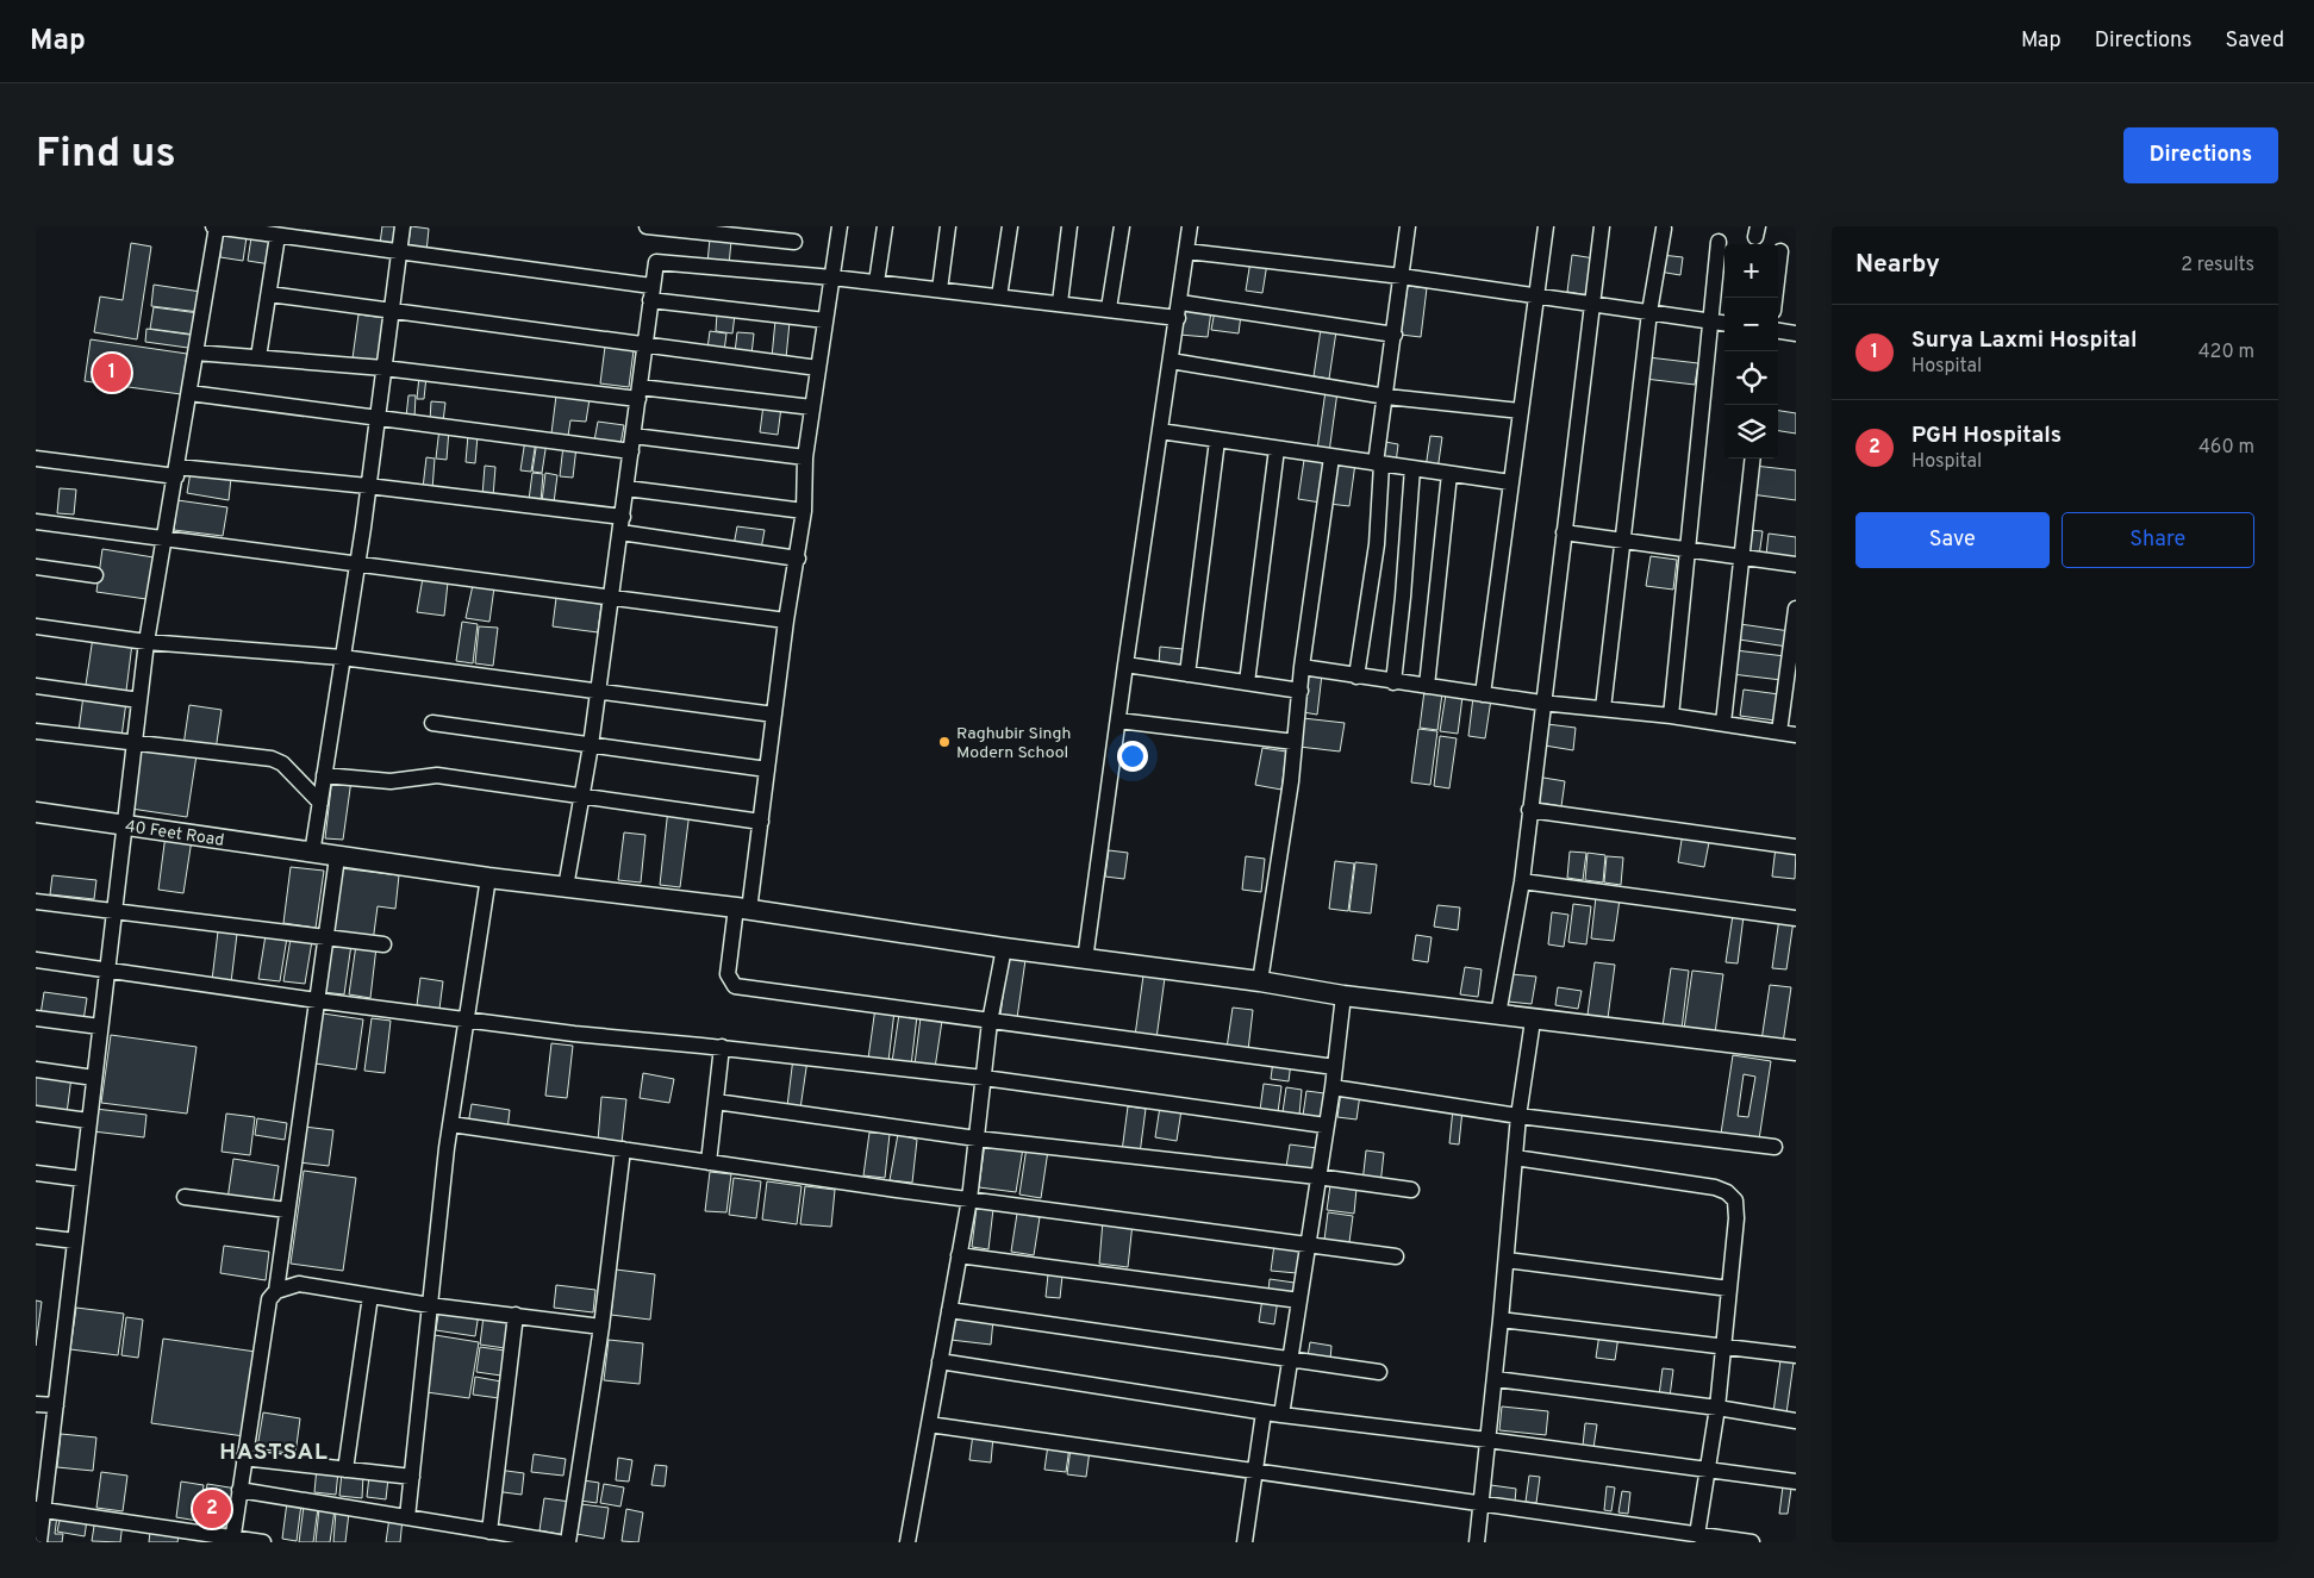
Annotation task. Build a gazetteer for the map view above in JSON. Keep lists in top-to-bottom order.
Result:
{
  "streets": {
    "street": ["40 Feet Road"]
  },
  "districts": ["HASTSAL"],
  "places": ["Raghubir Singh Modern School"],
  "page": {
    "header": "Map",
    "nav": ["Map", "Directions", "Saved"],
    "buttons": [
      "Directions",
      ["Save", "Share"]
    ],
    "title": "Find us",
    "heading": ["Nearby", "2 results"],
    "map_buttons": ["+", "−"],
    "list": [
      {
        "mark": "1",
        "name": "Surya Laxmi Hospital",
        "note": "Hospital",
        "value": "420 m"
      },
      {
        "mark": "2",
        "name": "PGH Hospitals",
        "note": "Hospital",
        "value": "460 m"
      }
    ],
    "pins": ["1", "2"]
  }
}
